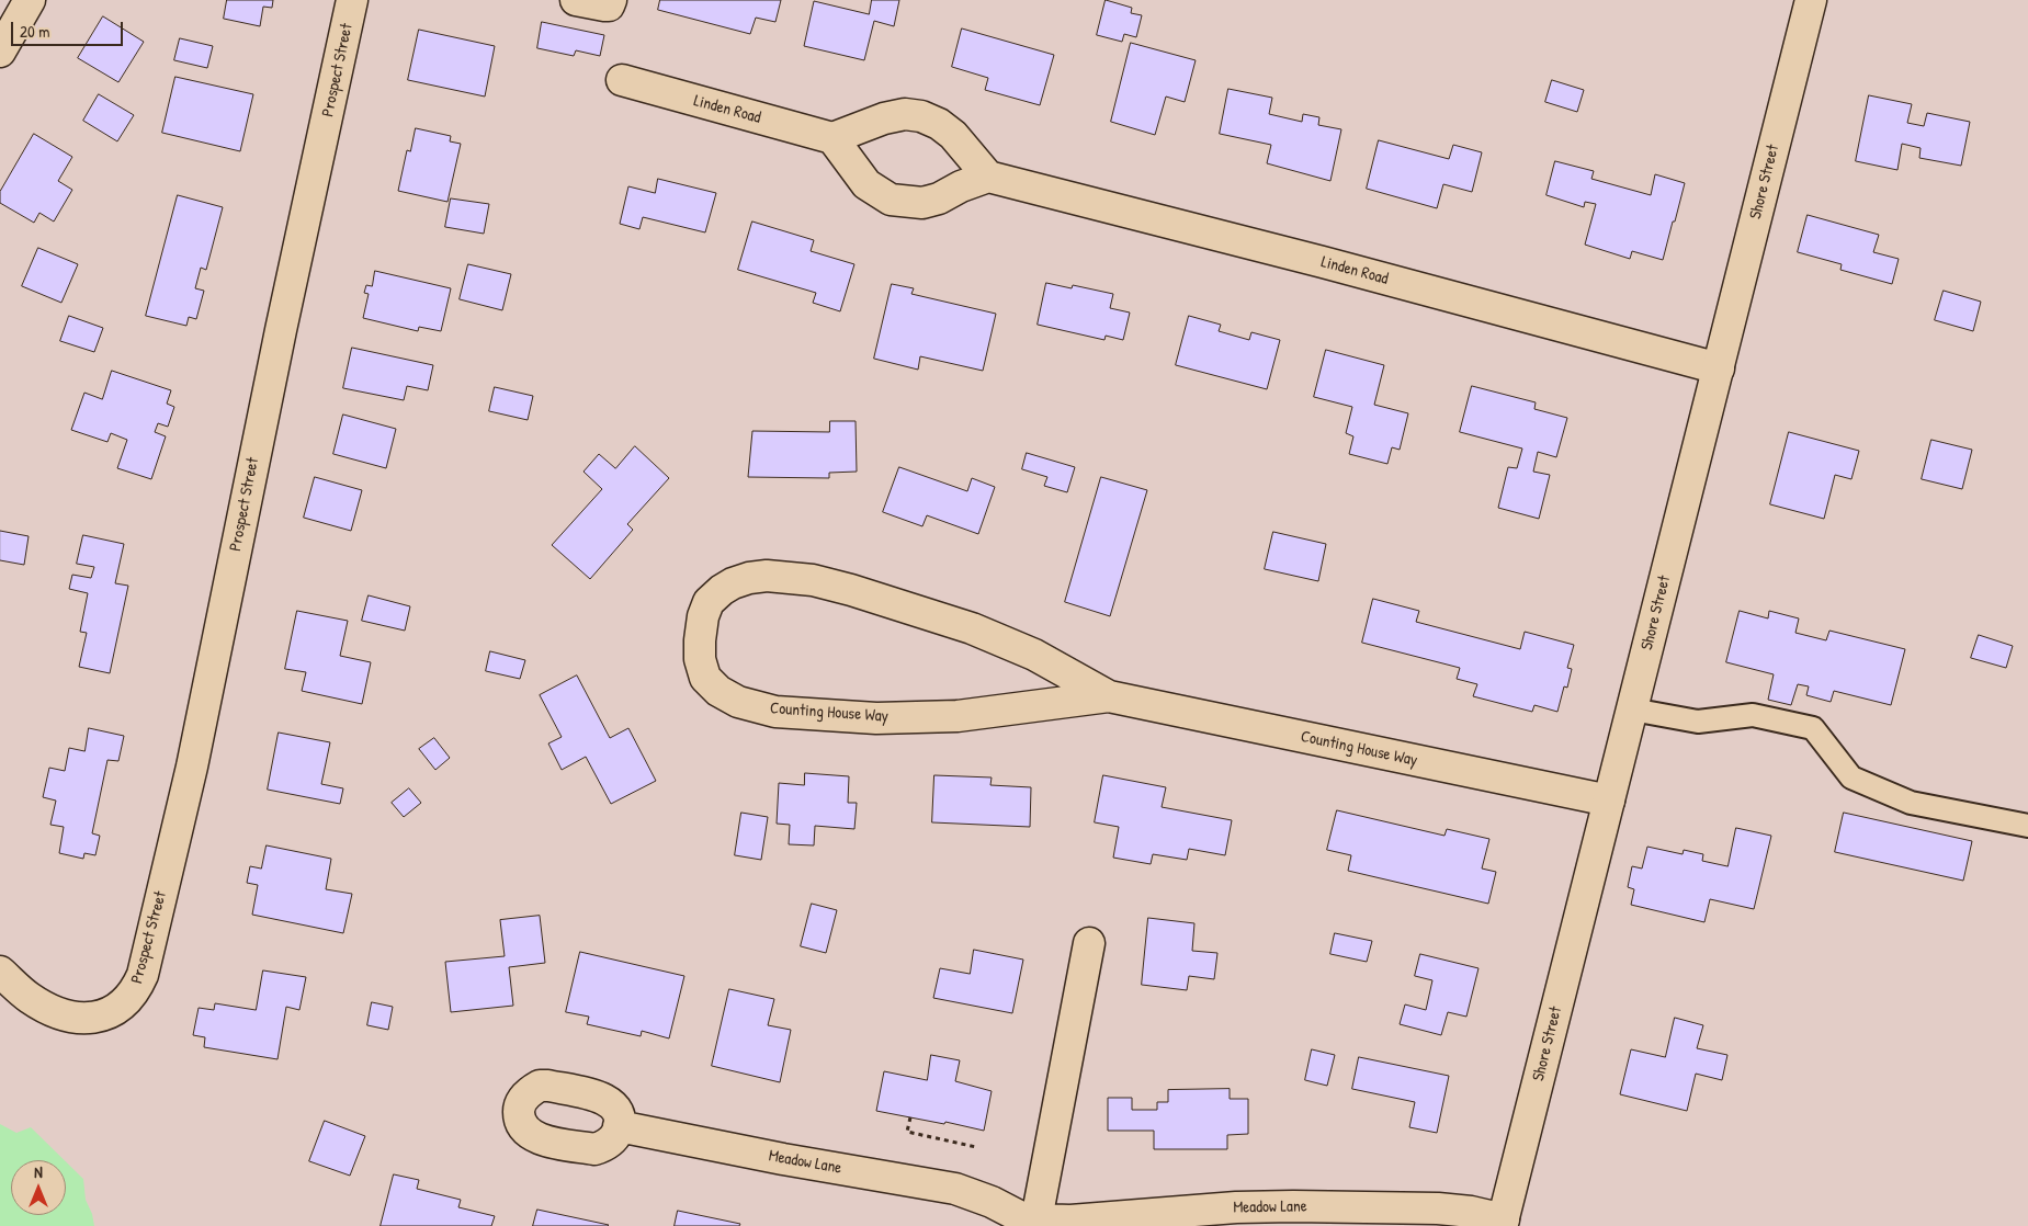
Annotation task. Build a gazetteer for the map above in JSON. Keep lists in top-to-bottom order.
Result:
{
  "streets": {
    "street": [
      "Prospect Street",
      "Linden Road",
      "Shore Street",
      "Counting House Way",
      "Meadow Lane"
    ]
  },
  "crossings": [
    ["Linden Road", "Shore Street"],
    ["Shore Street", "Counting House Way"],
    ["Shore Street", "Meadow Lane"]
  ],
  "scale_bar": "20 m",
  "north": "top"
}
